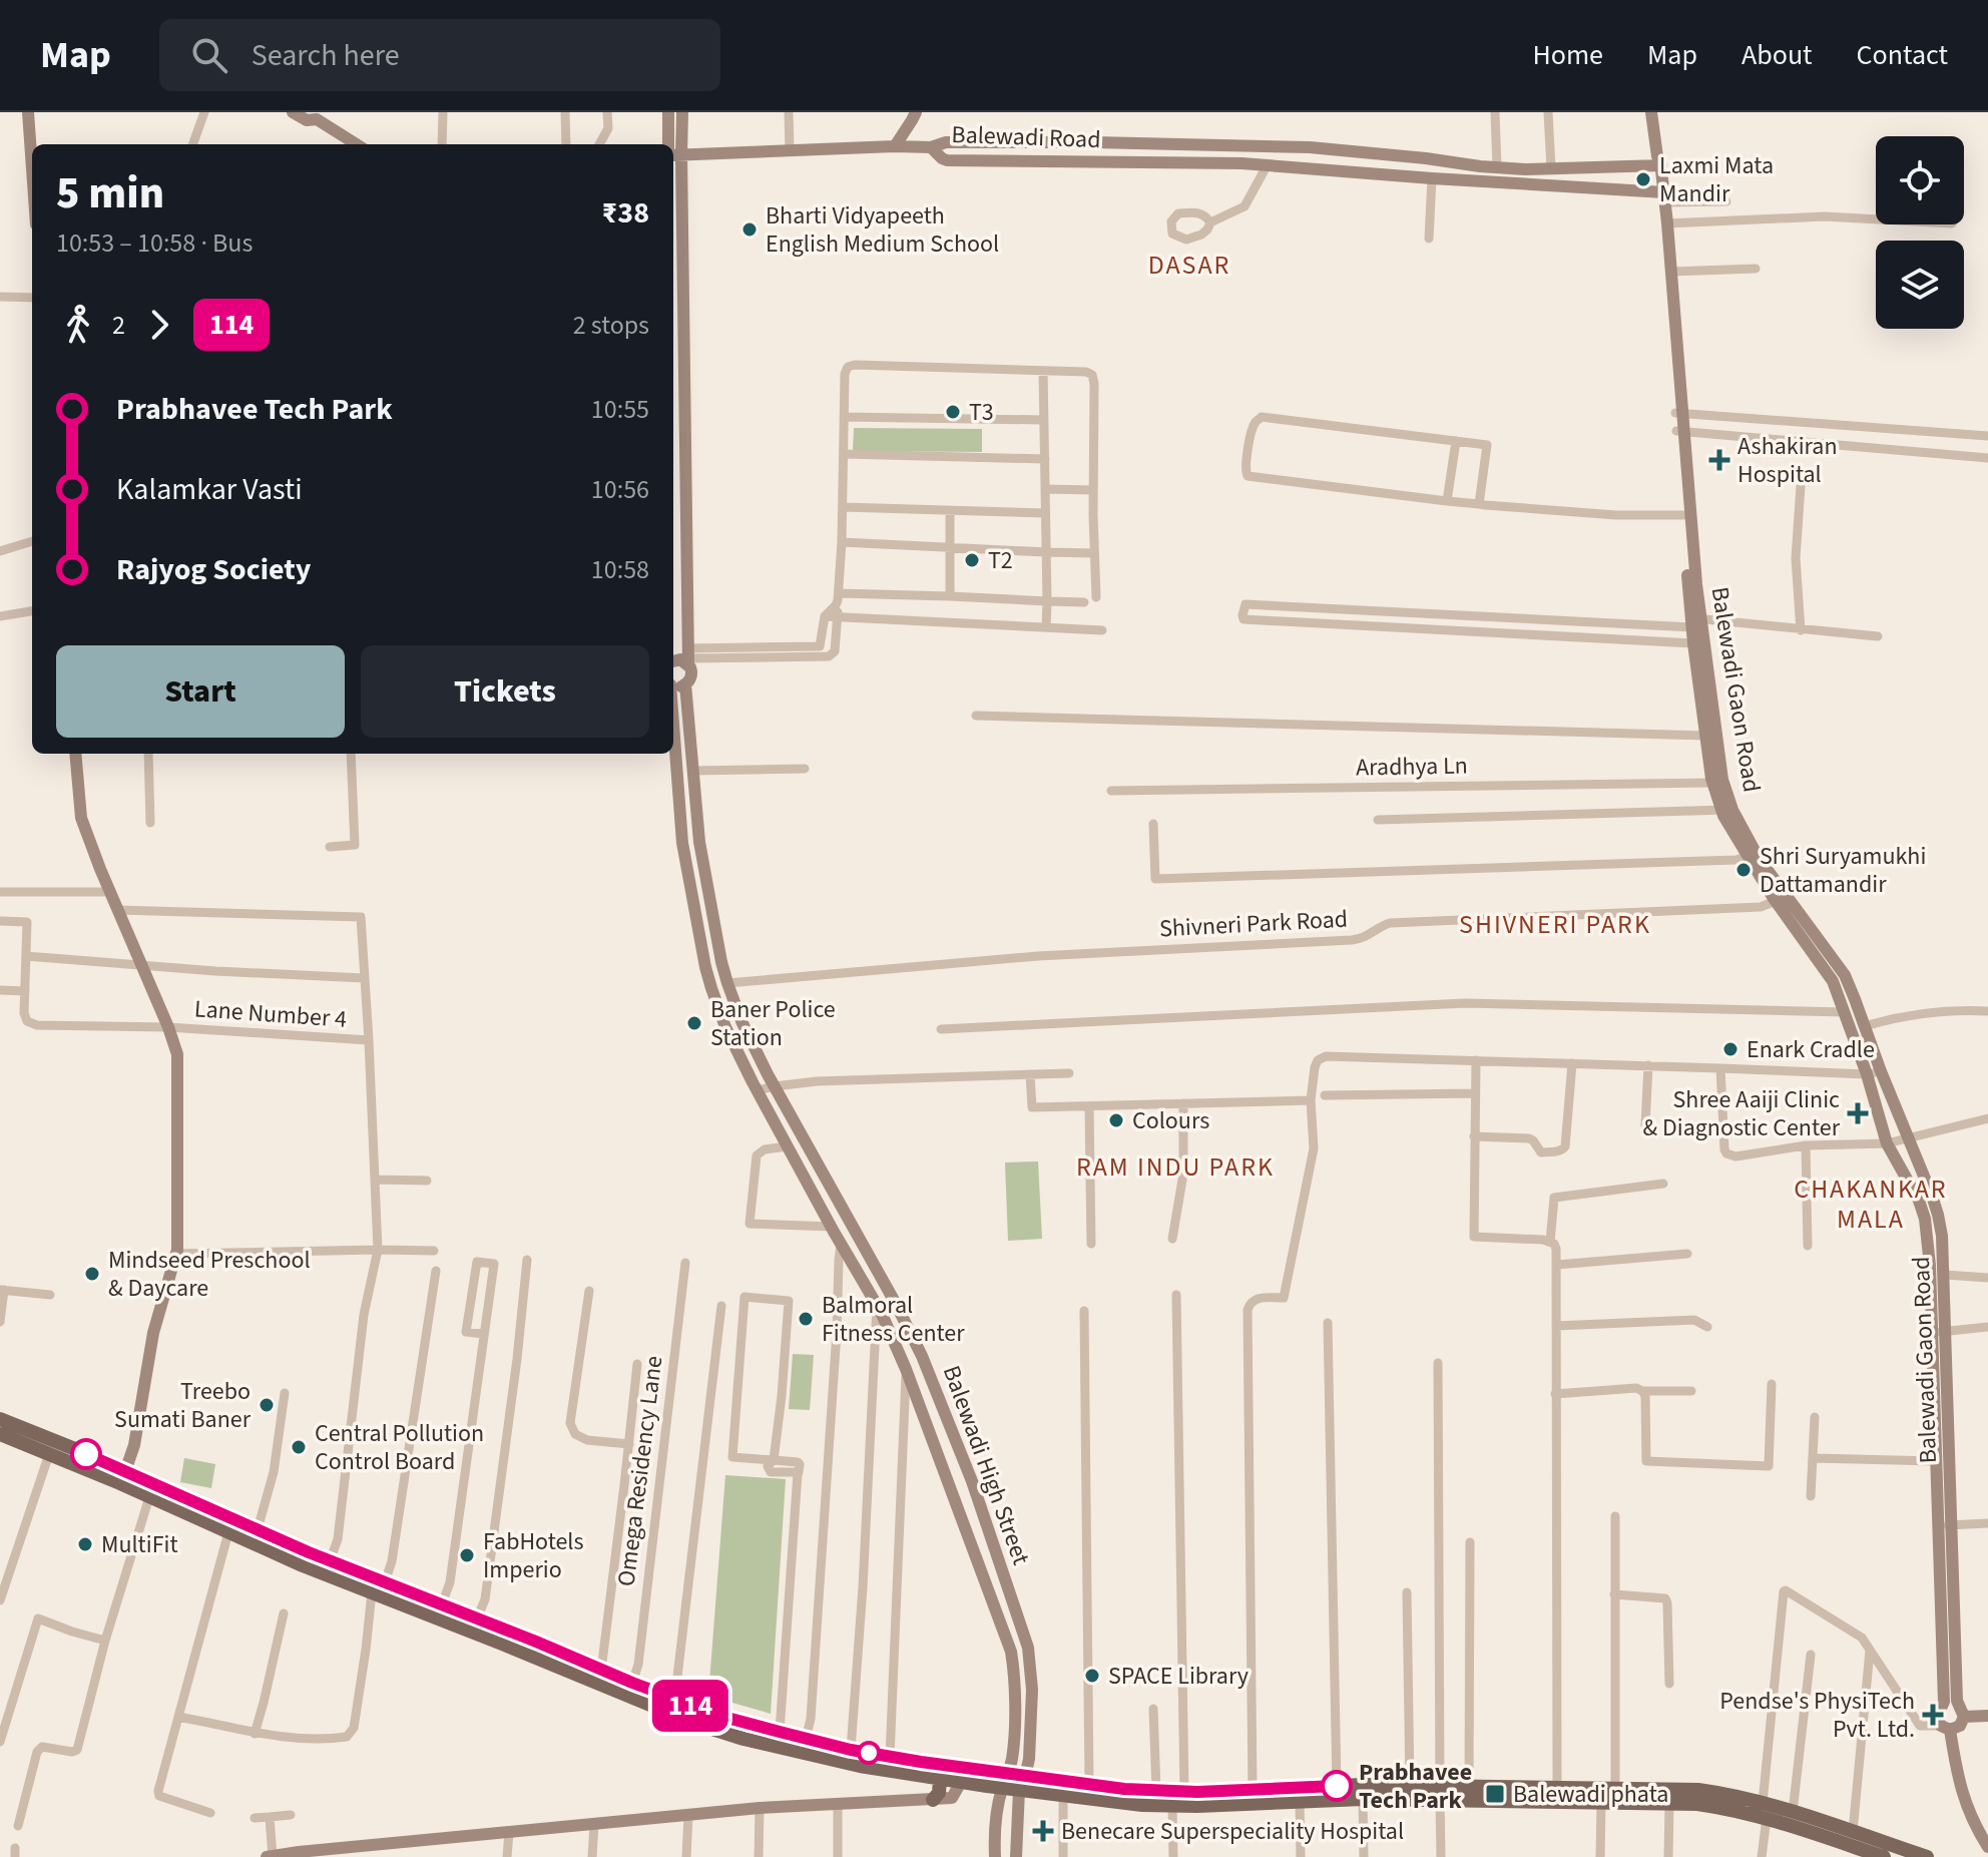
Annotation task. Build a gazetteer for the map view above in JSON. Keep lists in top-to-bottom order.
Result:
{
  "streets": {
    "main road": ["Balewadi Road", "Balewadi Gaon Road", "Balewadi High Street"],
    "street": [
      "Aradhya Ln",
      "Shivneri Park Road",
      "Lane Number 4",
      "Omega Residency Lane"
    ]
  },
  "crossings": [
    ["Balewadi Road", "Balewadi Gaon Road"],
    ["Balewadi Gaon Road", "Aradhya Ln"],
    ["Balewadi Gaon Road", "Shivneri Park Road"],
    ["Shivneri Park Road", "Balewadi High Street"]
  ],
  "districts": [
    "DASAR",
    "SHIVNERI PARK",
    "RAM INDU PARK",
    "CHAKANKAR MALA"
  ],
  "places": {
    "other": [
      "Laxmi Mata Mandir",
      "Bharti Vidyapeeth English Medium School",
      "T3",
      "T2",
      "Shri Suryamukhi Dattamandir",
      "Baner Police Station",
      "Enark Cradle",
      "Colours",
      "Mindseed Preschool & Daycare",
      "Balmoral Fitness Center",
      "Treebo Sumati Baner",
      "Central Pollution Control Board",
      "MultiFit",
      "FabHotels Imperio",
      "SPACE Library",
      "Prabhavee Tech Park"
    ],
    "health": [
      "Ashakiran Hospital",
      "Shree Aaiji Clinic & Diagnostic Center",
      "Pendse's PhysiTech Pvt. Ltd.",
      "Benecare Superspeciality Hospital"
    ],
    "transit": ["Balewadi phata"]
  },
  "lines": ["bus line 114"],
  "page": {
    "header": "Map",
    "search": "Search here",
    "nav": [
      "Home",
      "Map",
      "About",
      "Contact"
    ],
    "on_map": "114",
    "heading": ["5 min", "10:53 – 10:58 · Bus", "₹38"],
    "legs": ["2", "114", "2 stops"],
    "list": [
      {
        "name": "Prabhavee Tech Park",
        "value": "10:55"
      },
      {
        "name": "Kalamkar Vasti",
        "value": "10:56"
      },
      {
        "name": "Rajyog Society",
        "value": "10:58"
      }
    ],
    "buttons": ["Start", "Tickets"]
  }
}
